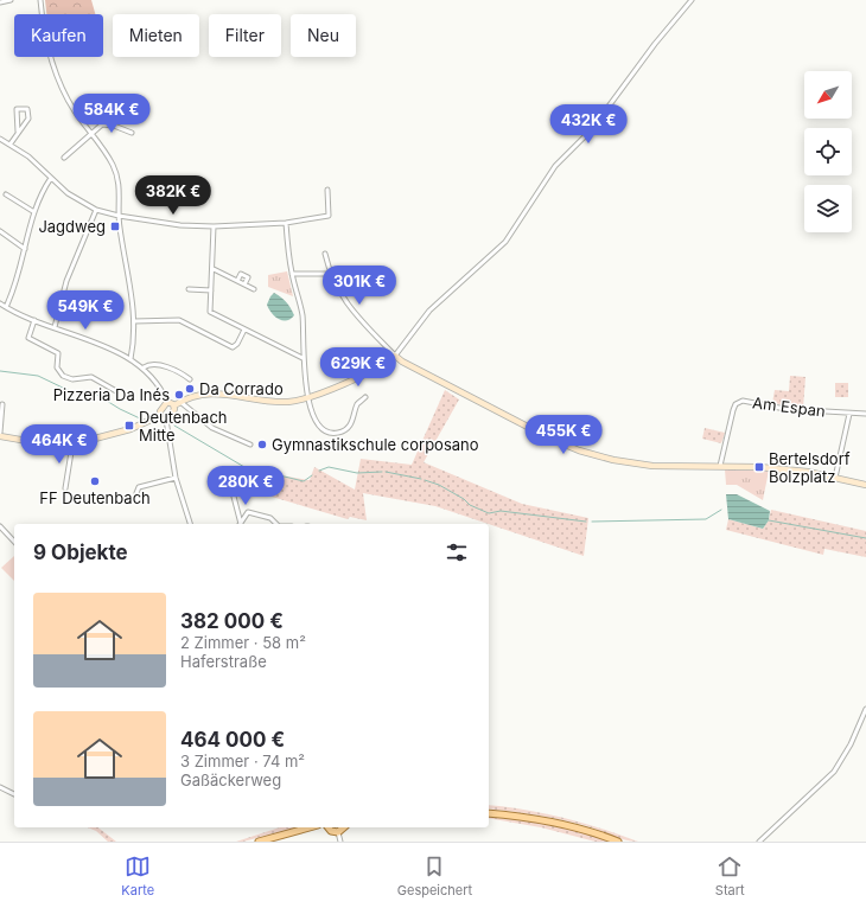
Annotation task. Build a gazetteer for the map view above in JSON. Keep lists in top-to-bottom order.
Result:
{
  "streets": {
    "street": ["Am Espan"]
  },
  "places": {
    "transit": ["Jagdweg", "Deutenbach Mitte", "Bertelsdorf Bolzplatz"],
    "other": [
      "Da Corrado",
      "Pizzeria Da Inés",
      "Gymnastikschule corposano",
      "FF Deutenbach"
    ]
  },
  "north": "bottom left",
  "page": {
    "chip": [
      "Kaufen",
      "Mieten",
      "Filter",
      "Neu"
    ],
    "price": [
      "584K €",
      "432K €",
      "382K €",
      "301K €",
      "549K €",
      "629K €",
      "455K €",
      "464K €",
      "280K €"
    ],
    "heading": "9 Objekte",
    "list": [
      {
        "name": "382 000 €",
        "note": "2 Zimmer · 58 m² · Haferstraße"
      },
      {
        "name": "464 000 €",
        "note": "3 Zimmer · 74 m² · Gaßäckerweg"
      }
    ],
    "tabs": ["Karte", "Gespeichert", "Start"]
  }
}
